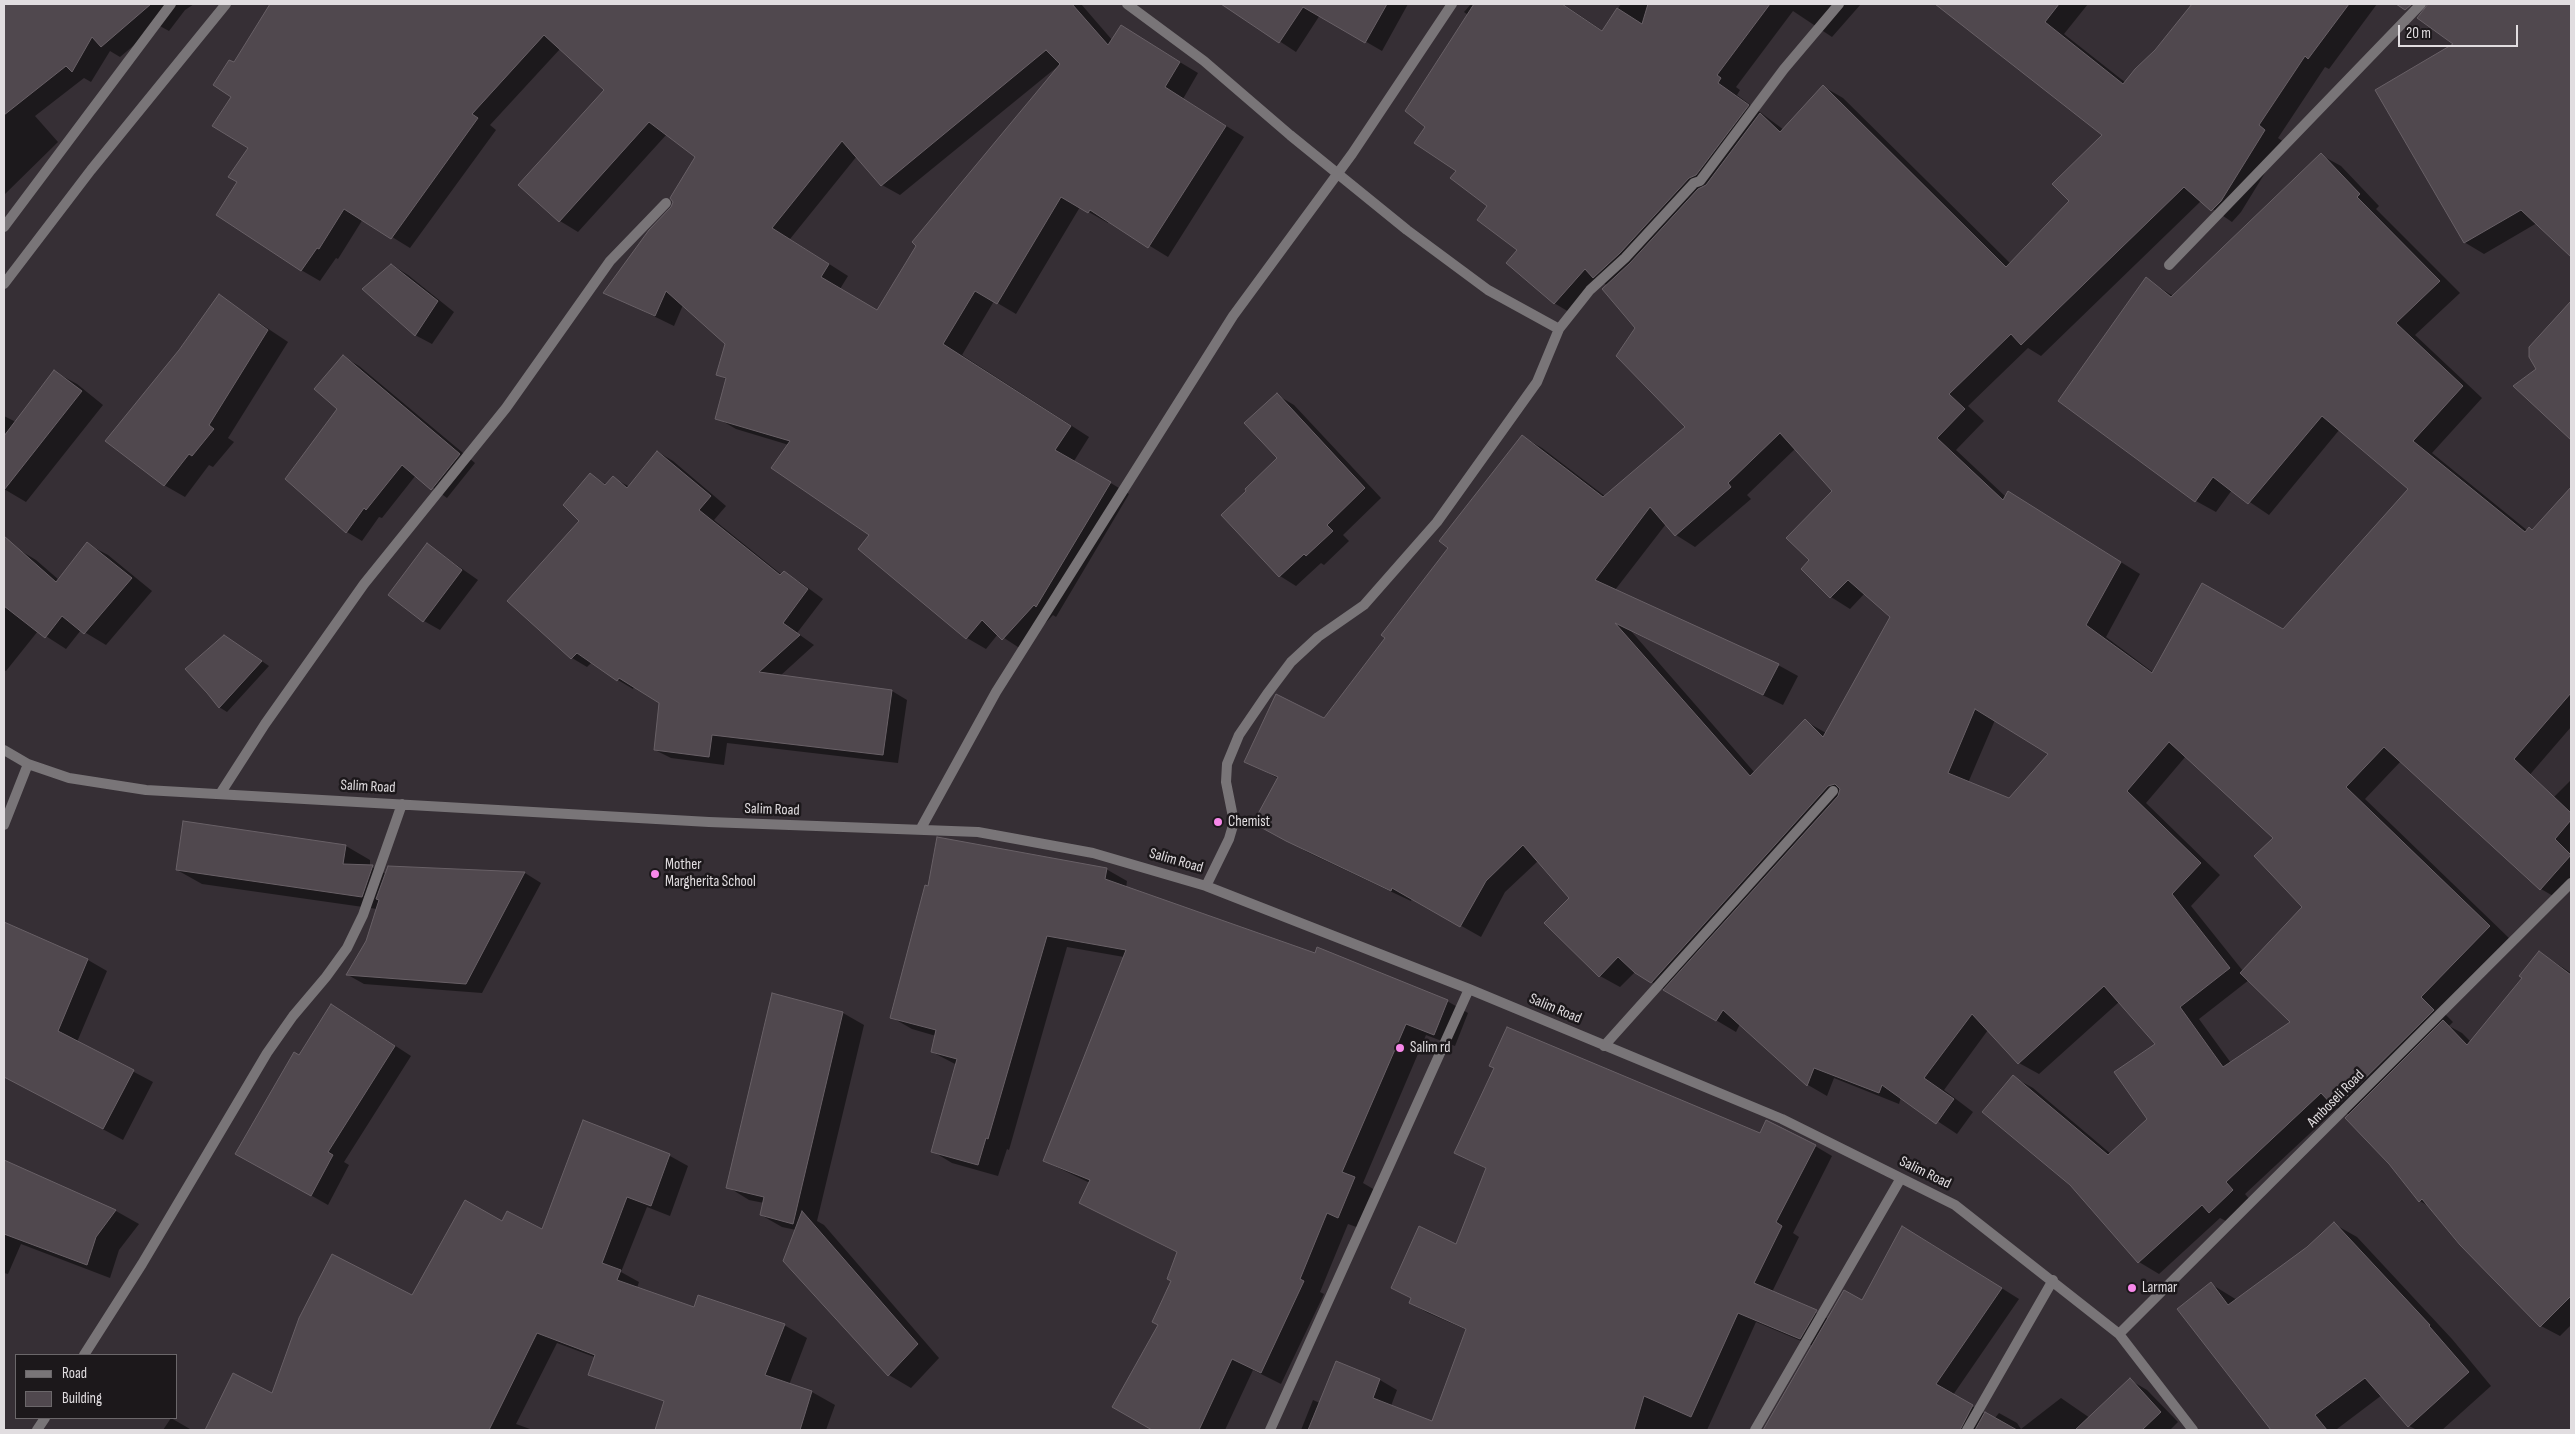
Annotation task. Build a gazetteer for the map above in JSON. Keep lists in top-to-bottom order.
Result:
{
  "streets": {
    "street": ["Salim Road", "Amboseli Road"]
  },
  "crossings": [
    ["Salim Road", "Amboseli Road"]
  ],
  "places": [
    "Chemist",
    "Mother Margherita School",
    "Salim rd",
    "Larmar"
  ],
  "legend": ["Road", "Building"],
  "scale_bar": "20 m"
}
